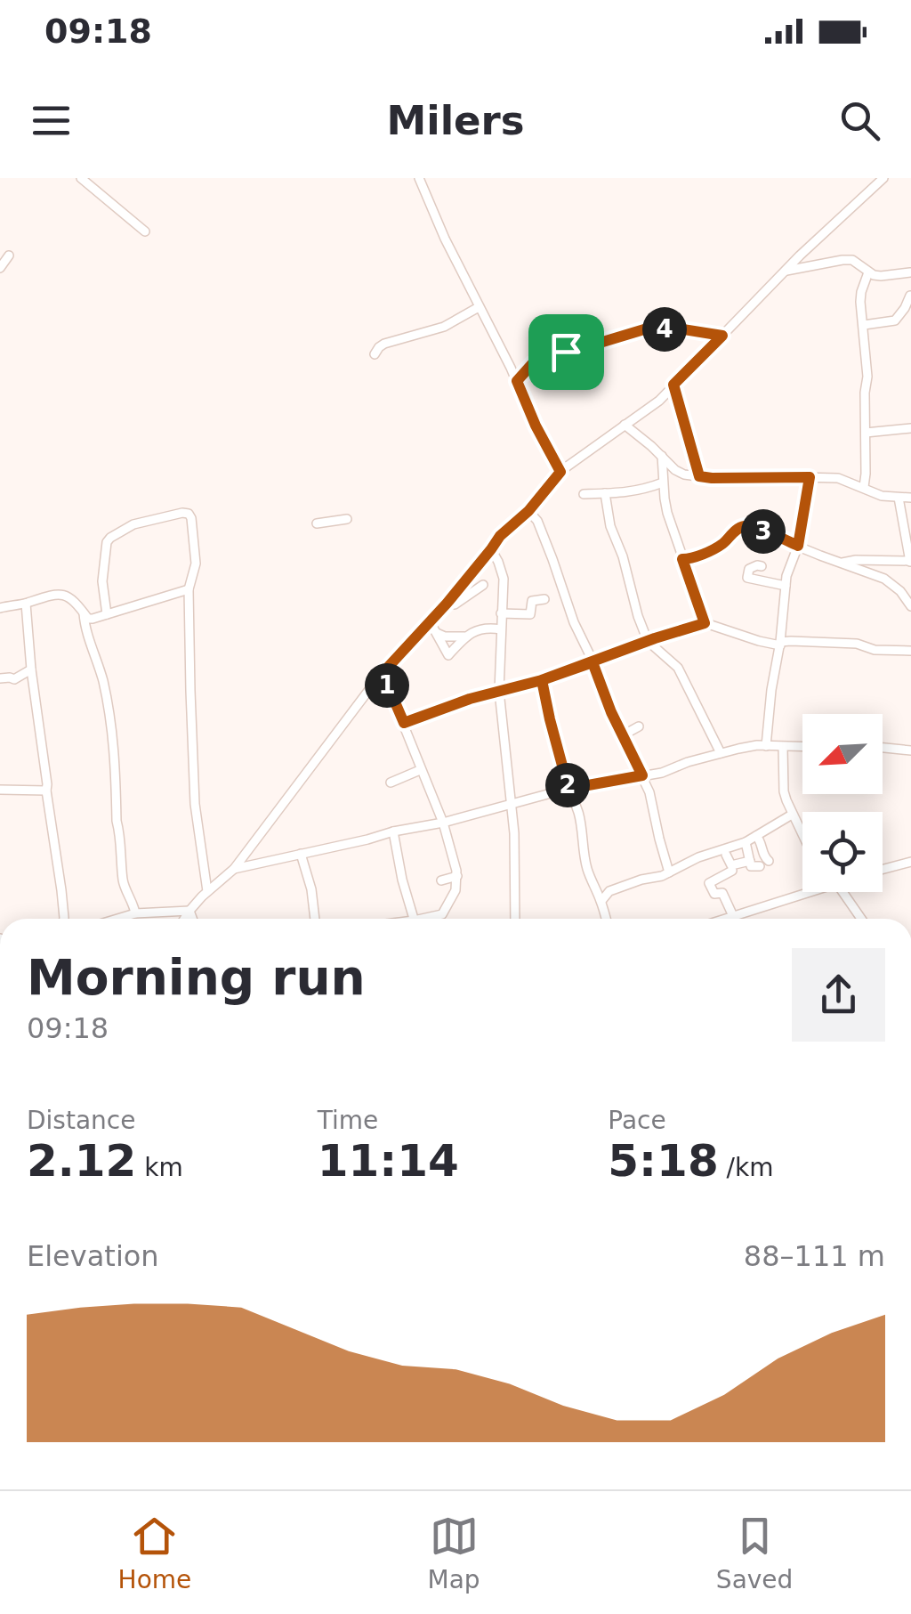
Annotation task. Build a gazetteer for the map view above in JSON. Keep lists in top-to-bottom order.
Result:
{
  "north": "bottom left",
  "page": {
    "status": "09:18",
    "header": "Milers",
    "pins": [
      "4",
      "3",
      "1",
      "2"
    ],
    "heading": ["Morning run", "09:18"],
    "stats": [
      ["Distance", "2.12 km"],
      ["Time", "11:14"],
      ["Pace", "5:18 /km"]
    ],
    "chart": ["Elevation", "88–111 m"],
    "tabs": ["Home", "Map", "Saved"]
  }
}
